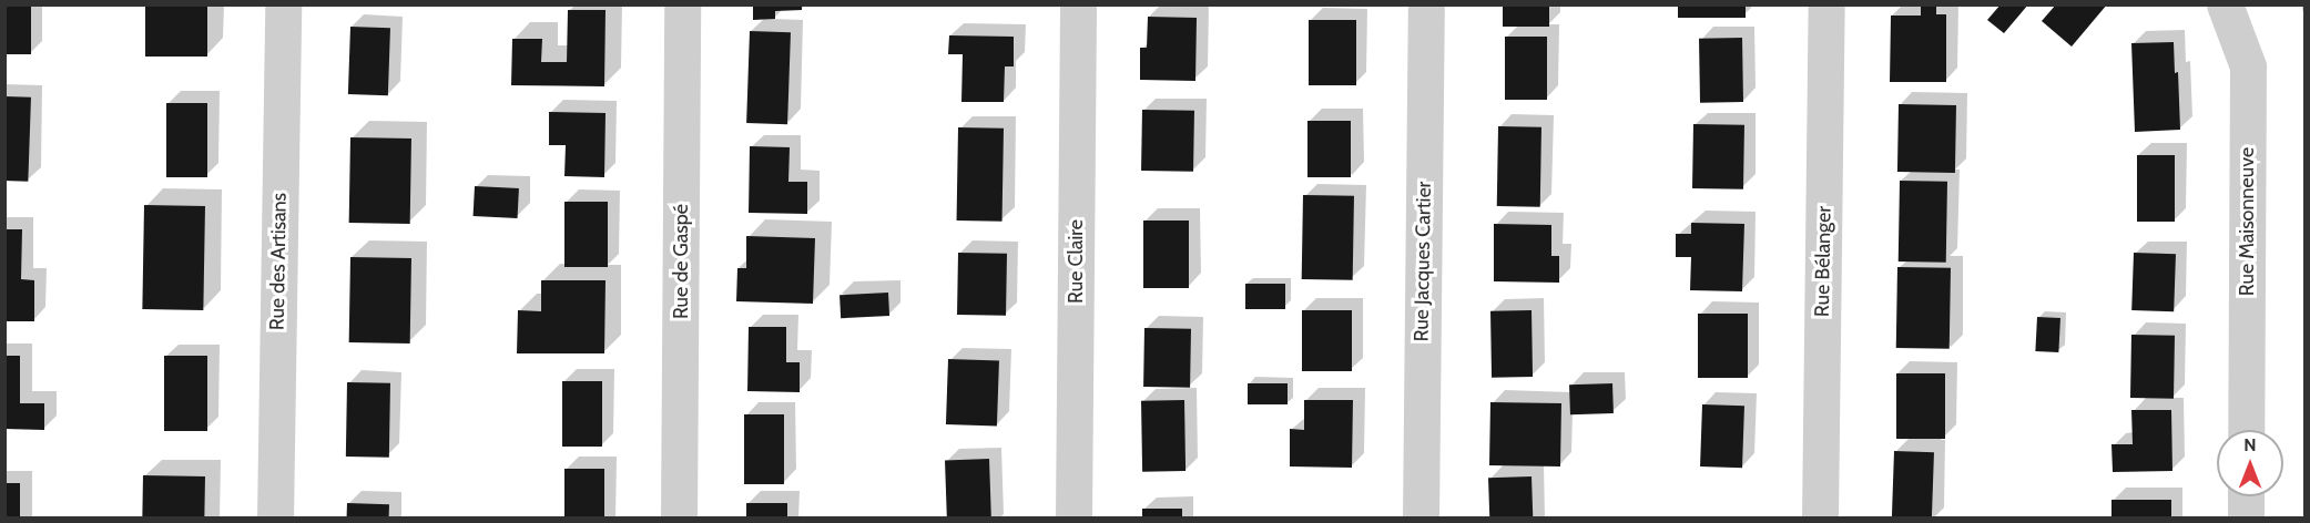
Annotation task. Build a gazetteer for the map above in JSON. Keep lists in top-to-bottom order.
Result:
{
  "streets": {
    "street": [
      "Rue Maisonneuve",
      "Rue des Artisans",
      "Rue de Gaspé",
      "Rue Claire",
      "Rue Jacques Cartier",
      "Rue Bélanger"
    ]
  },
  "north": "top"
}
